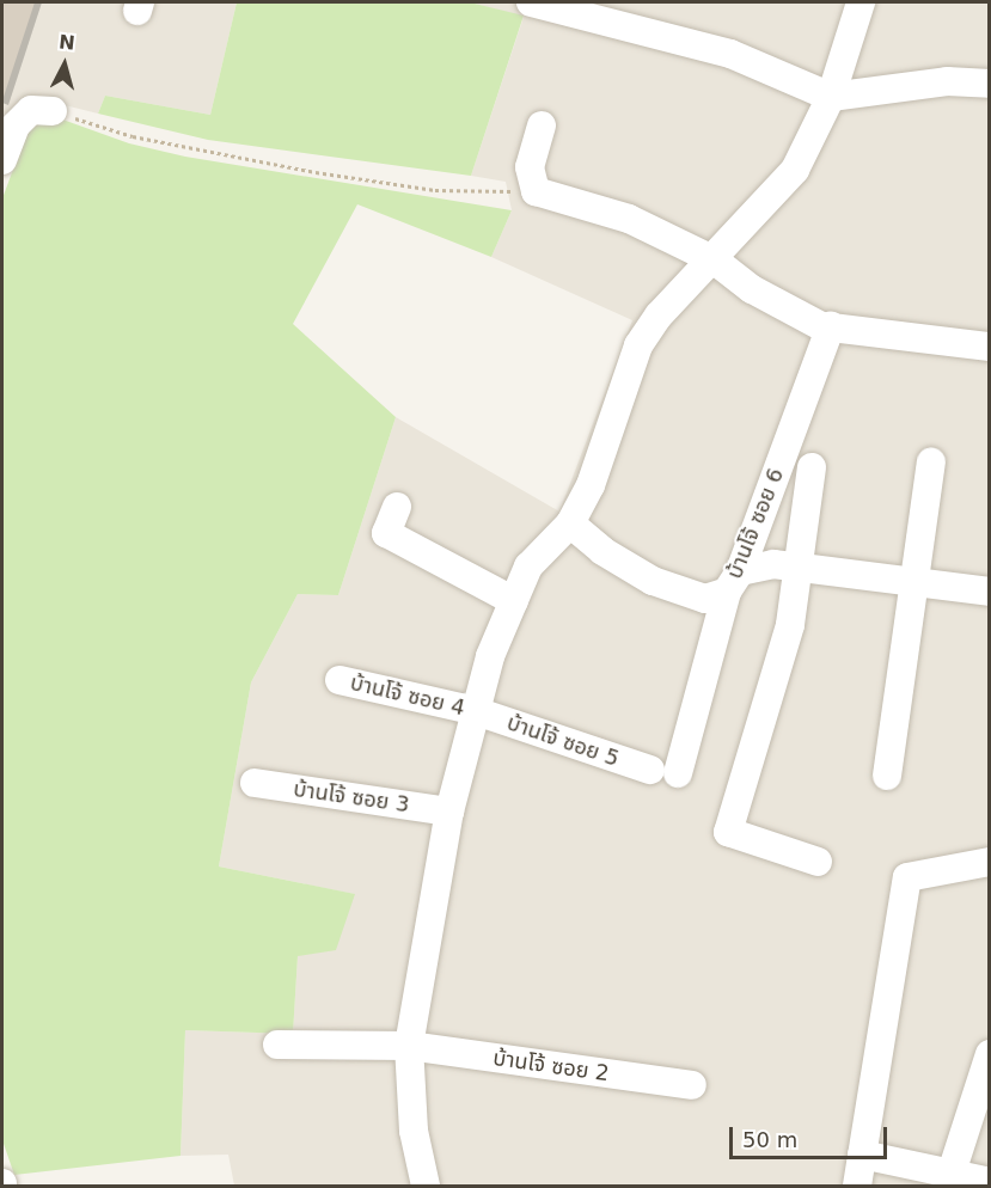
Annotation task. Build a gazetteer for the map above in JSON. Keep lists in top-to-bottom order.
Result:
{
  "streets": {
    "street": [
      "บ้านโจ้ ซอย 6",
      "บ้านโจ้ ซอย 4",
      "บ้านโจ้ ซอย 5",
      "บ้านโจ้ ซอย 3",
      "บ้านโจ้ ซอย 2"
    ]
  },
  "crossings": [
    ["บ้านโจ้ ซอย 6", "บ้านโจ้ ซอย 5"],
    ["บ้านโจ้ ซอย 4", "บ้านโจ้ ซอย 5"]
  ],
  "scale_bar": "50 m",
  "north": "top"
}
